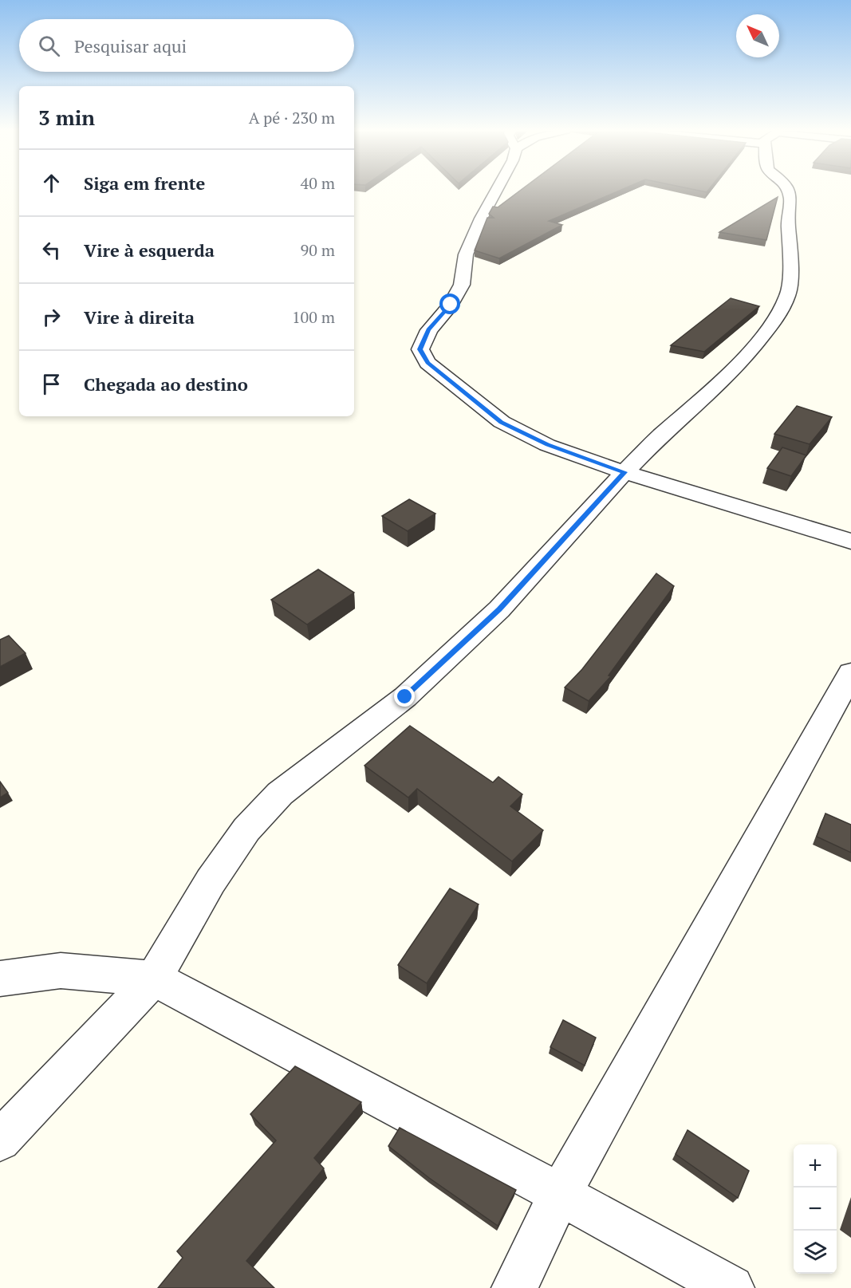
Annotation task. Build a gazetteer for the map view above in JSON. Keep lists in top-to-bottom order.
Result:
{
  "north": "top left",
  "page": {
    "search": "Pesquisar aqui",
    "heading": ["3 min", "A pé · 230 m"],
    "list": [
      ["Siga em frente", "40 m"],
      ["Vire à esquerda", "90 m"],
      ["Vire à direita", "100 m"],
      "Chegada ao destino"
    ],
    "map_buttons": ["+", "−"]
  }
}
